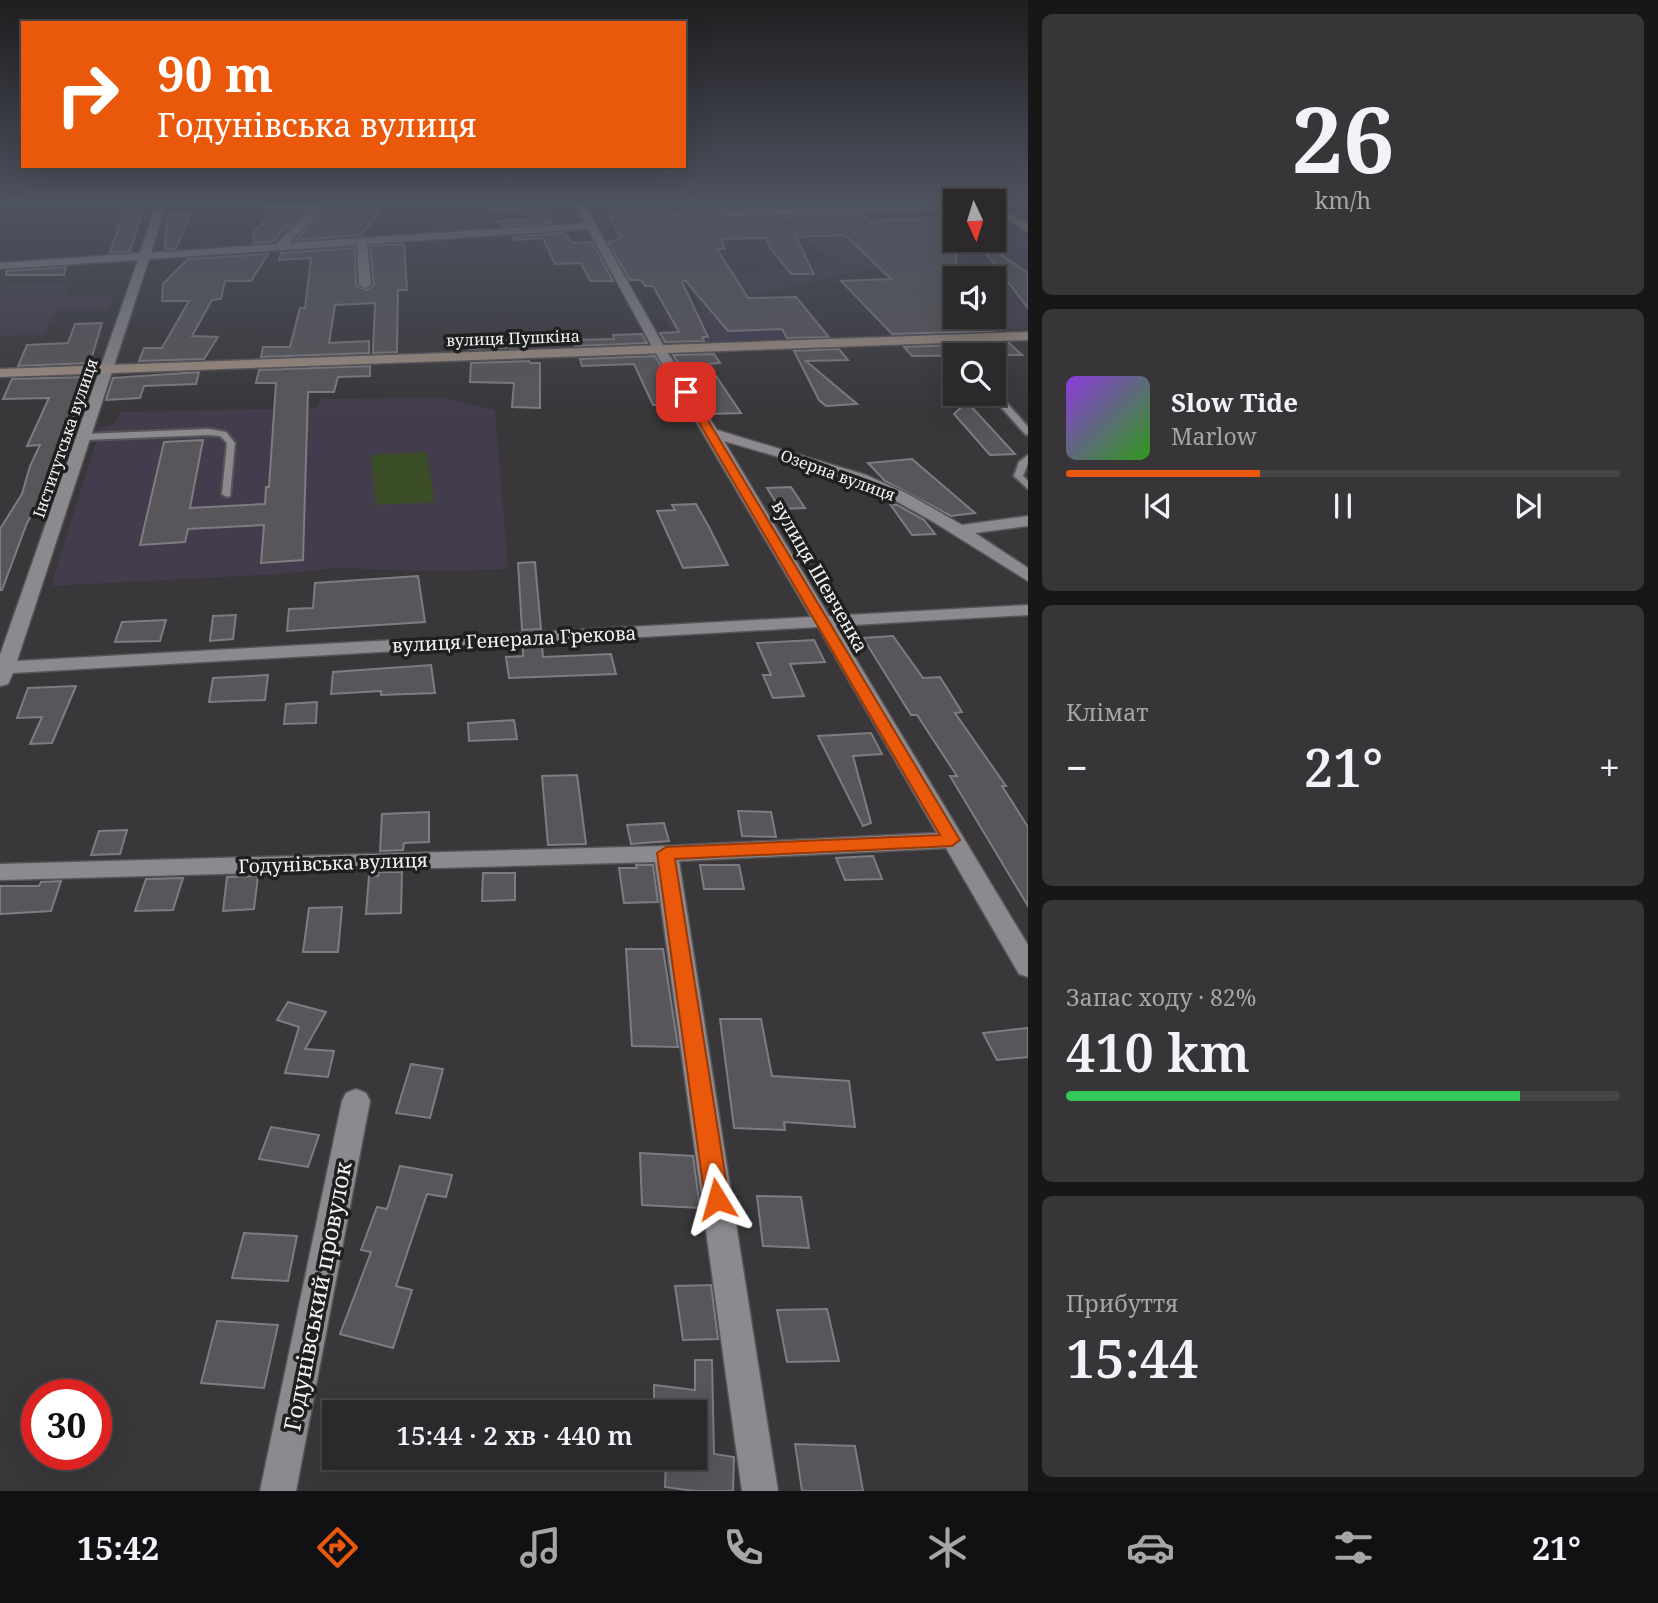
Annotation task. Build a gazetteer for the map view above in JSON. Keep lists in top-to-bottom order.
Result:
{
  "streets": {
    "street": [
      "вулиця Пушкіна",
      "Інститутська вулиця",
      "Озерна вулиця",
      "вулиця Шевченка",
      "вулиця Генерала Грекова",
      "Годунівська вулиця",
      "Годунівський провулок"
    ]
  },
  "crossings": [
    ["вулиця Пушкіна", "Інститутська вулиця"],
    ["вулиця Пушкіна", "вулиця Шевченка"],
    ["Інститутська вулиця", "вулиця Генерала Грекова"],
    ["Озерна вулиця", "вулиця Шевченка"],
    ["вулиця Шевченка", "вулиця Генерала Грекова"],
    ["вулиця Шевченка", "Годунівська вулиця"]
  ],
  "north": "bottom",
  "page": {
    "tile": [
      ["26", "km/h"],
      "Клімат",
      ["Запас ходу · 82%", "410 km"],
      ["Прибуття", "15:44"]
    ],
    "turn": ["90 m", "Годунівська вулиця"],
    "song": ["Slow Tide", "Marlow"],
    "heat": ["−", "21°", "+"],
    "limit": "30",
    "trip": "15:44 · 2 хв · 440 m",
    "tabs": ["15:42", "21°"]
  }
}
